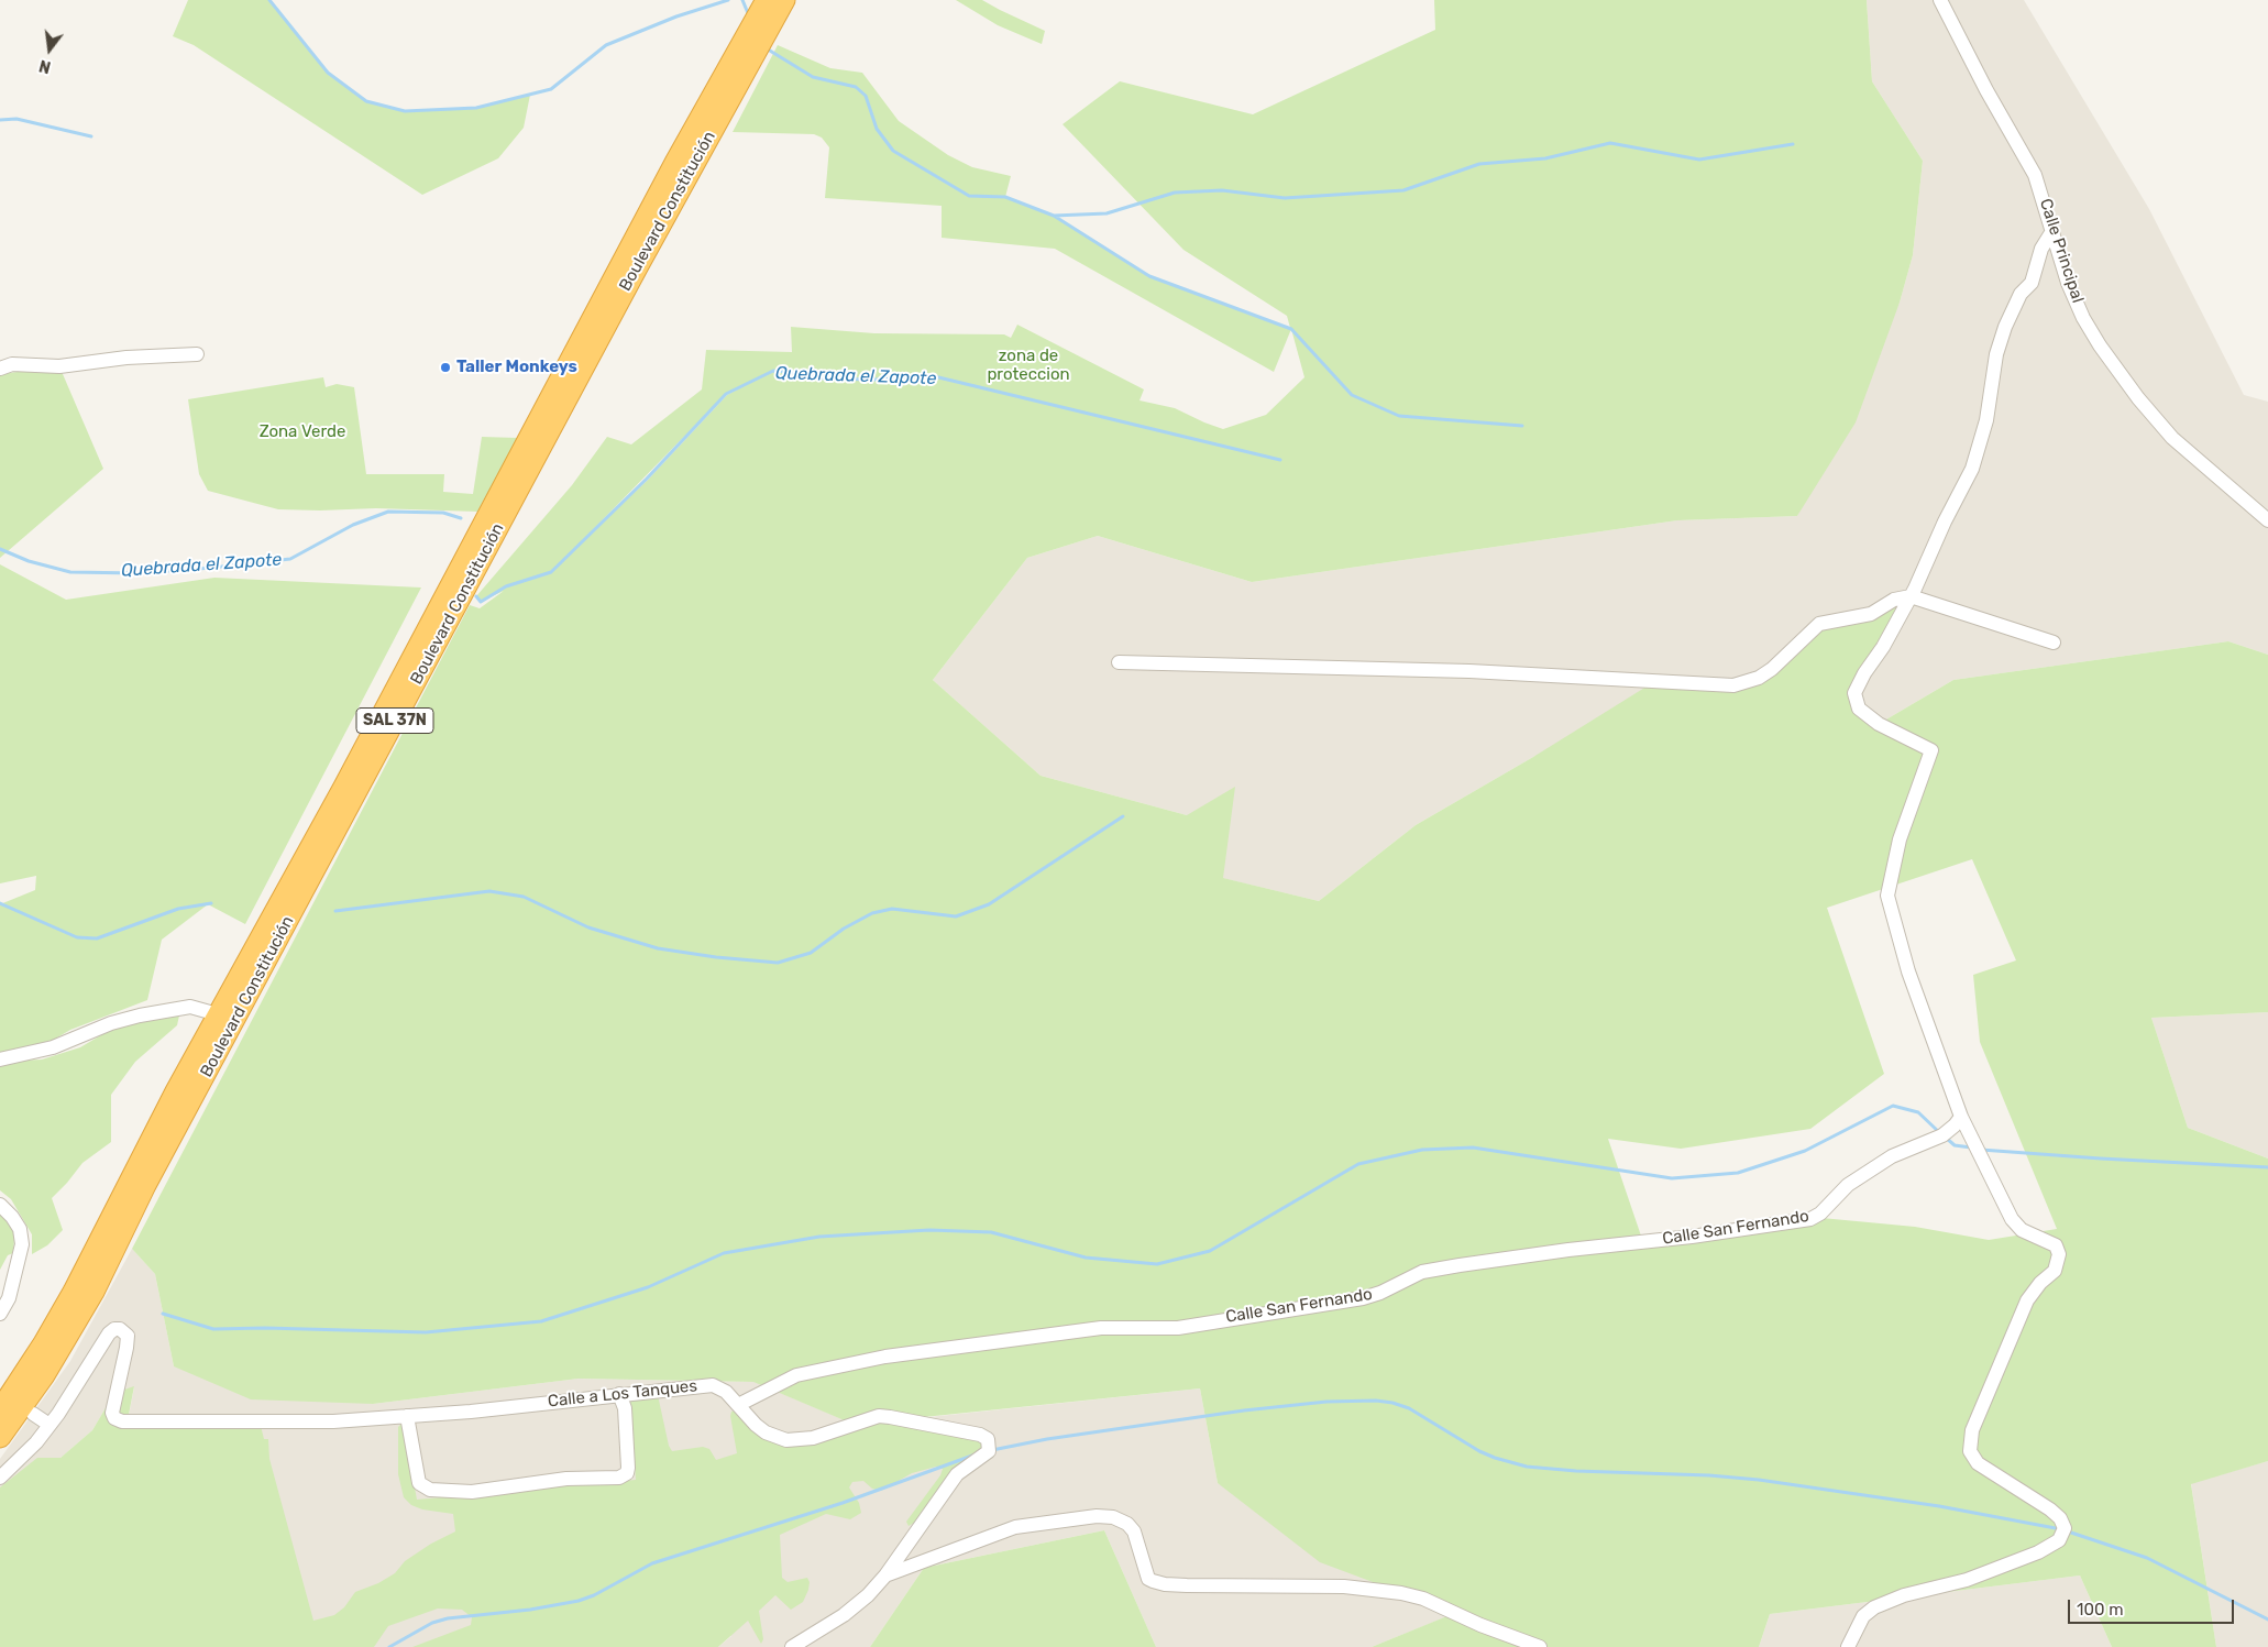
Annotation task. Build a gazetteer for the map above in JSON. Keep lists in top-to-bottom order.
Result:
{
  "streets": {
    "highway": ["Boulevard Constitución", "SAL 37N"],
    "street": ["Calle Principal", "Calle San Fernando", "Calle a Los Tanques"]
  },
  "crossings": [
    ["Calle San Fernando", "Calle a Los Tanques"]
  ],
  "water": ["Quebrada el Zapote"],
  "parks": ["zona de proteccion", "Zona Verde"],
  "places": ["Taller Monkeys"],
  "scale_bar": "100 m",
  "north": "bottom"
}
